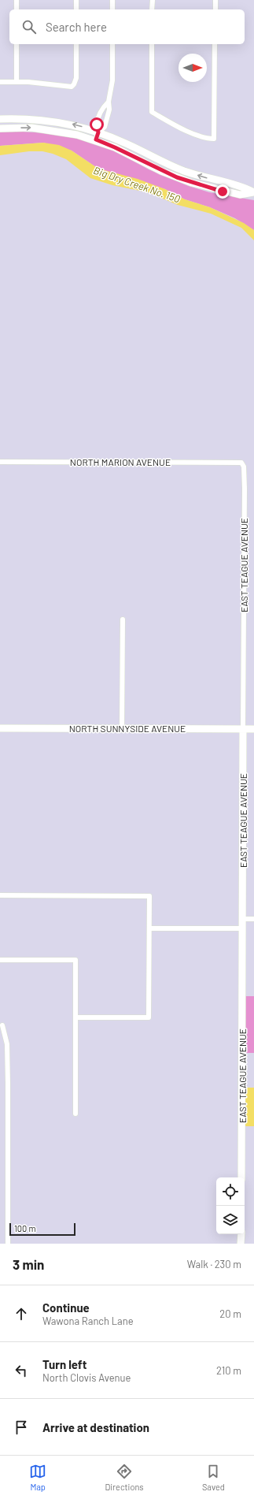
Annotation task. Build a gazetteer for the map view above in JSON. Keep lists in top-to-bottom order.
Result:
{
  "streets": {
    "main road": ["EAST TEAGUE AVENUE", "NORTH SUNNYSIDE AVENUE"],
    "street": ["NORTH MARION AVENUE"]
  },
  "crossings": [
    ["NORTH MARION AVENUE", "EAST TEAGUE AVENUE"],
    ["EAST TEAGUE AVENUE", "NORTH SUNNYSIDE AVENUE"]
  ],
  "water": ["Big Dry Creek No. 150"],
  "scale_bar": "100 m",
  "north": "right",
  "page": {
    "search": "Search here",
    "scale": "100 m",
    "heading": ["3 min", "Walk · 230 m"],
    "list": [
      ["Continue", "Wawona Ranch Lane", "20 m"],
      ["Turn left", "North Clovis Avenue", "210 m"],
      "Arrive at destination"
    ],
    "nav": ["Map", "Directions", "Saved"]
  }
}
